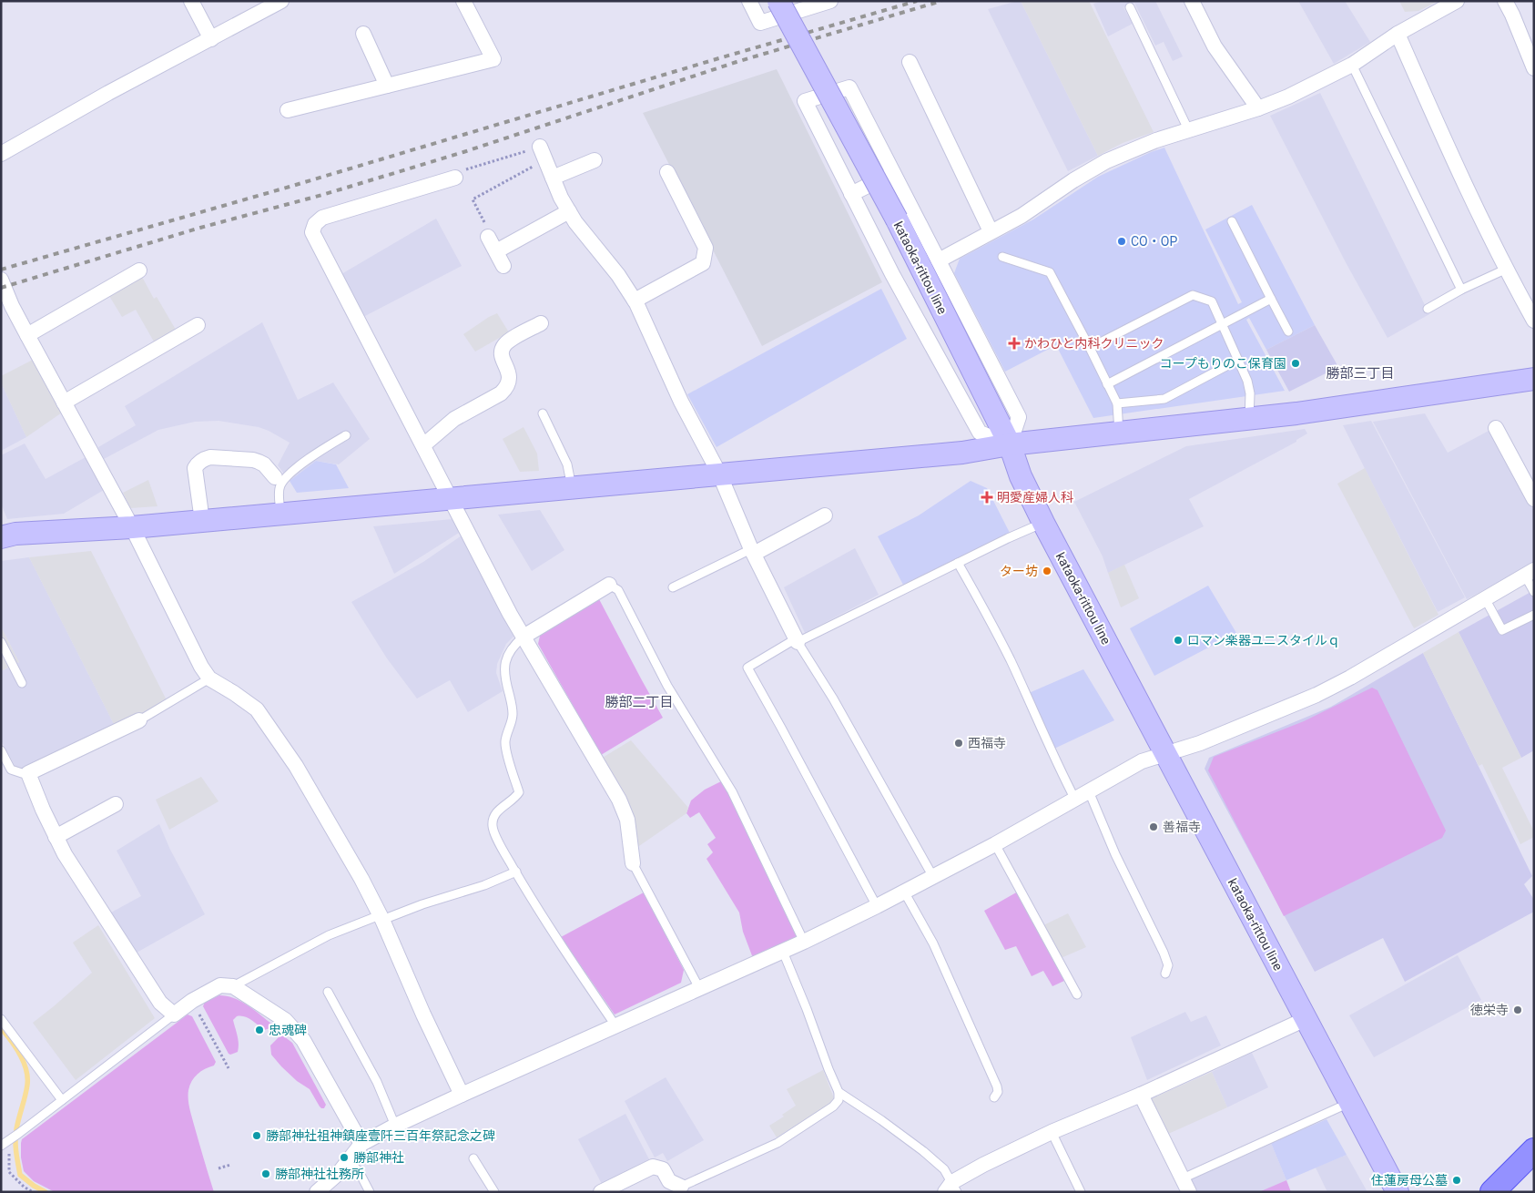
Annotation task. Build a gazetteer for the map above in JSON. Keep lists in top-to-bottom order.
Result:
{
  "streets": {
    "street": ["kataoka-rittou line"]
  },
  "districts": ["勝部三丁目", "勝部二丁目"],
  "places": {
    "other": [
      "CO・OP",
      "コープもりのこ保育園",
      "ター坊",
      "ロマン楽器ユニスタイルｑ",
      "西福寺",
      "善福寺",
      "徳栄寺",
      "忠魂碑",
      "勝部神社祖神鎮座壹阡三百年祭記念之碑",
      "勝部神社",
      "勝部神社社務所",
      "住蓮房母公墓"
    ],
    "health": ["かわひと内科クリニック", "明愛産婦人科"]
  }
}
